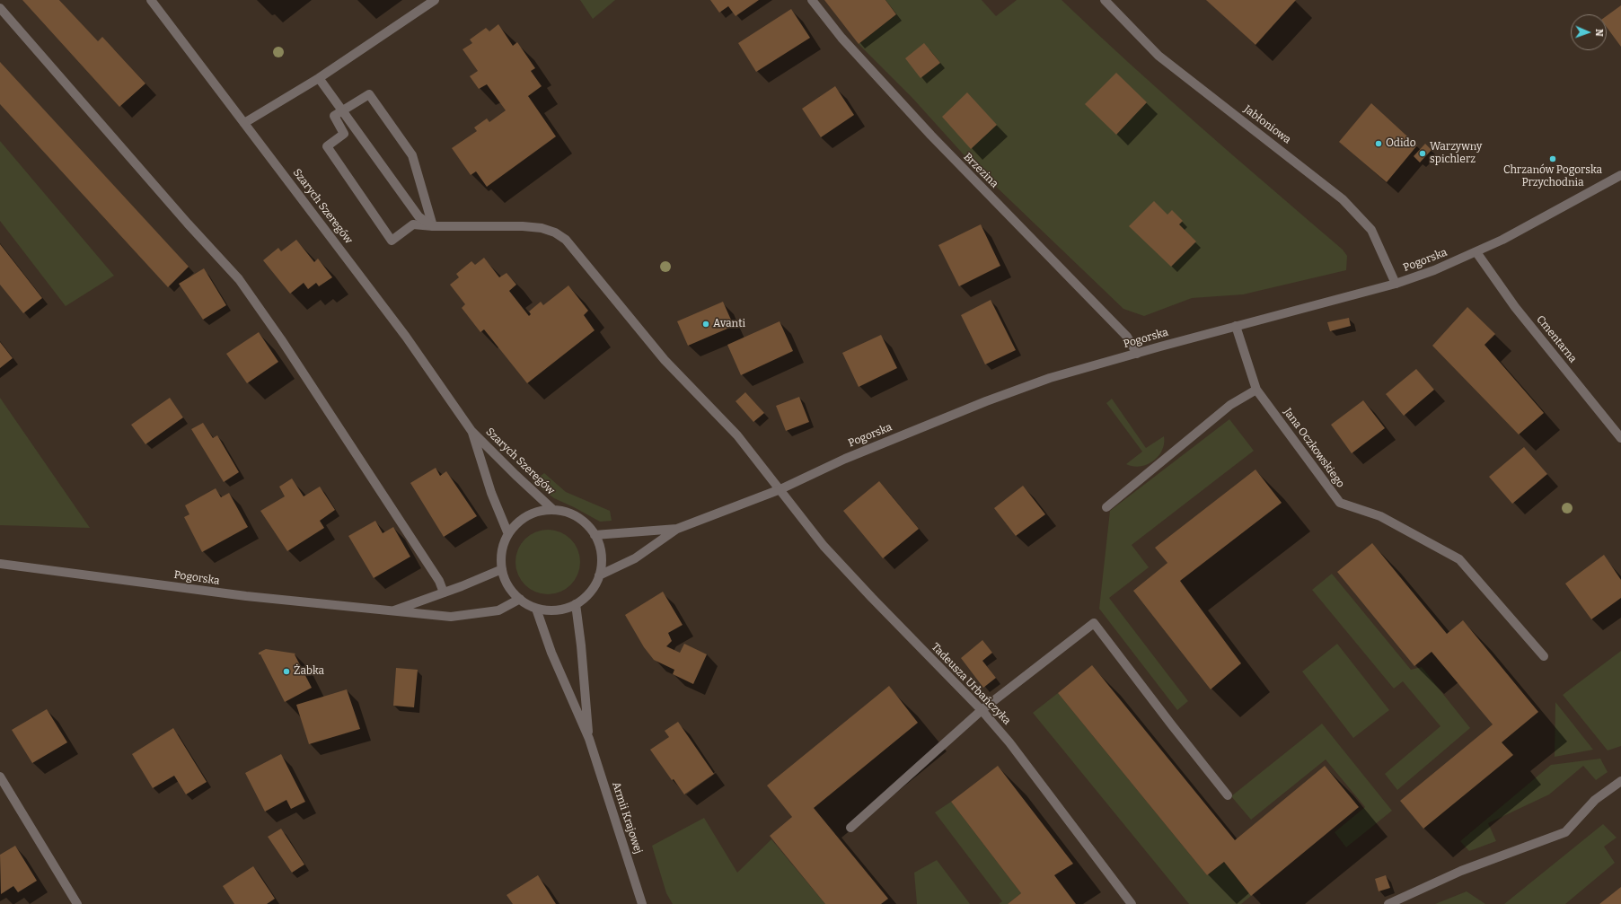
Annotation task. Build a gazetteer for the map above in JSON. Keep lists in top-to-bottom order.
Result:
{
  "streets": {
    "street": [
      "Jabłoniowa",
      "Brzezina",
      "Szarych Szeregów",
      "Pogorska",
      "Cmentarna",
      "Jana Oczkowskiego",
      "Tadeusza Urbańczyka",
      "Armii Krajowej"
    ]
  },
  "crossings": [
    ["Jabłoniowa", "Pogorska"],
    ["Brzezina", "Pogorska"],
    ["Szarych Szeregów", "Pogorska"],
    ["Szarych Szeregów", "Armii Krajowej"],
    ["Pogorska", "Cmentarna"],
    ["Pogorska", "Jana Oczkowskiego"],
    ["Pogorska", "Tadeusza Urbańczyka"],
    ["Pogorska", "Armii Krajowej"]
  ],
  "places": [
    "Odido",
    "Warzywny spichlerz",
    "Chrzanów Pogorska Przychodnia",
    "Avanti",
    "Żabka"
  ],
  "north": "right"
}
